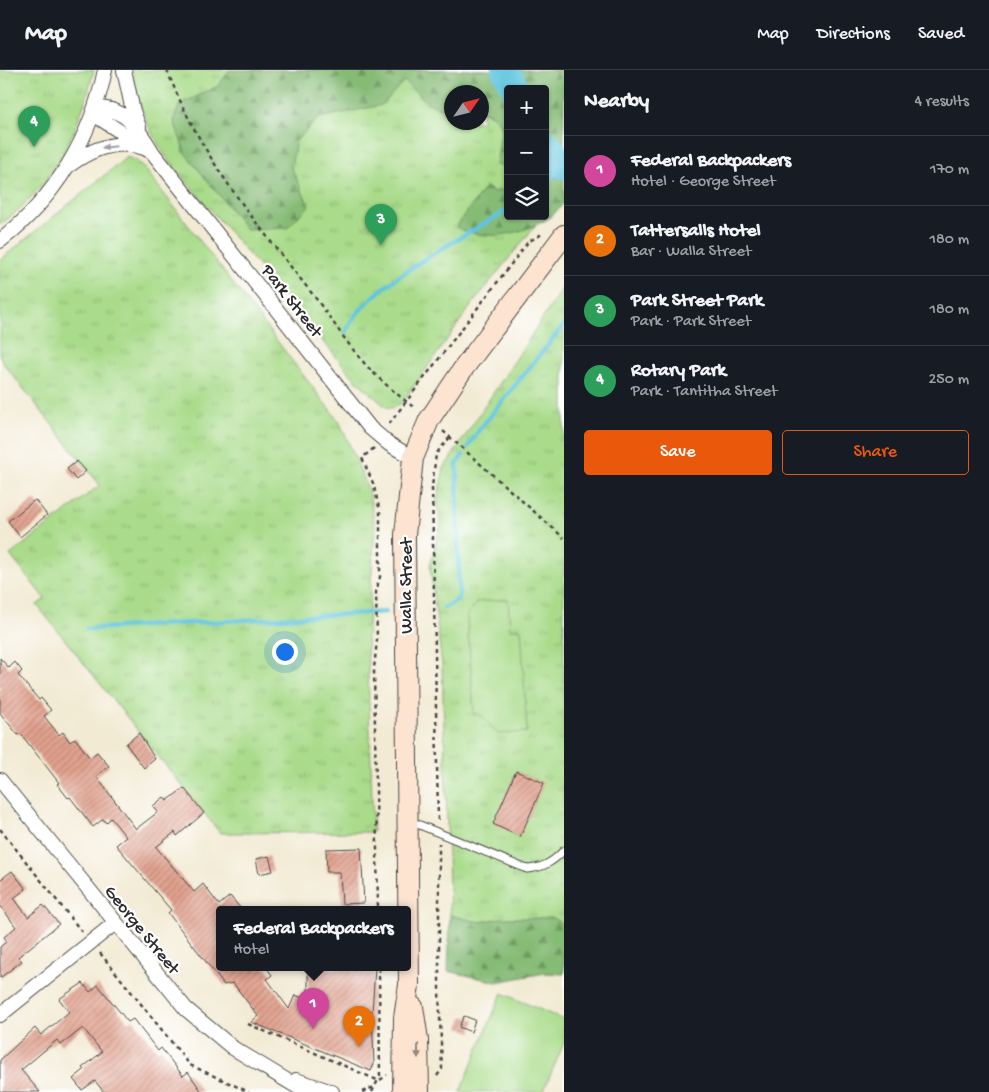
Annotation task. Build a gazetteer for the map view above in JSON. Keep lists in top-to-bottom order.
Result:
{
  "streets": {
    "street": ["Park Street", "Walla Street", "George Street"]
  },
  "crossings": [
    ["Park Street", "Walla Street"]
  ],
  "north": "top right",
  "page": {
    "header": "Map",
    "nav": ["Map", "Directions", "Saved"],
    "heading": ["Nearby", "4 results"],
    "map_buttons": ["+", "−"],
    "pins": [
      "4",
      "3",
      "1",
      "2"
    ],
    "list": [
      {
        "mark": "1",
        "name": "Federal Backpackers",
        "note": "Hotel · George Street",
        "value": "170 m"
      },
      {
        "mark": "2",
        "name": "Tattersalls Hotel",
        "note": "Bar · Walla Street",
        "value": "180 m"
      },
      {
        "mark": "3",
        "name": "Park Street Park",
        "note": "Park · Park Street",
        "value": "180 m"
      },
      {
        "mark": "4",
        "name": "Rotary Park",
        "note": "Park · Tantitha Street",
        "value": "250 m"
      }
    ],
    "buttons": ["Save", "Share"],
    "popup": ["Federal Backpackers", "Hotel"]
  }
}
